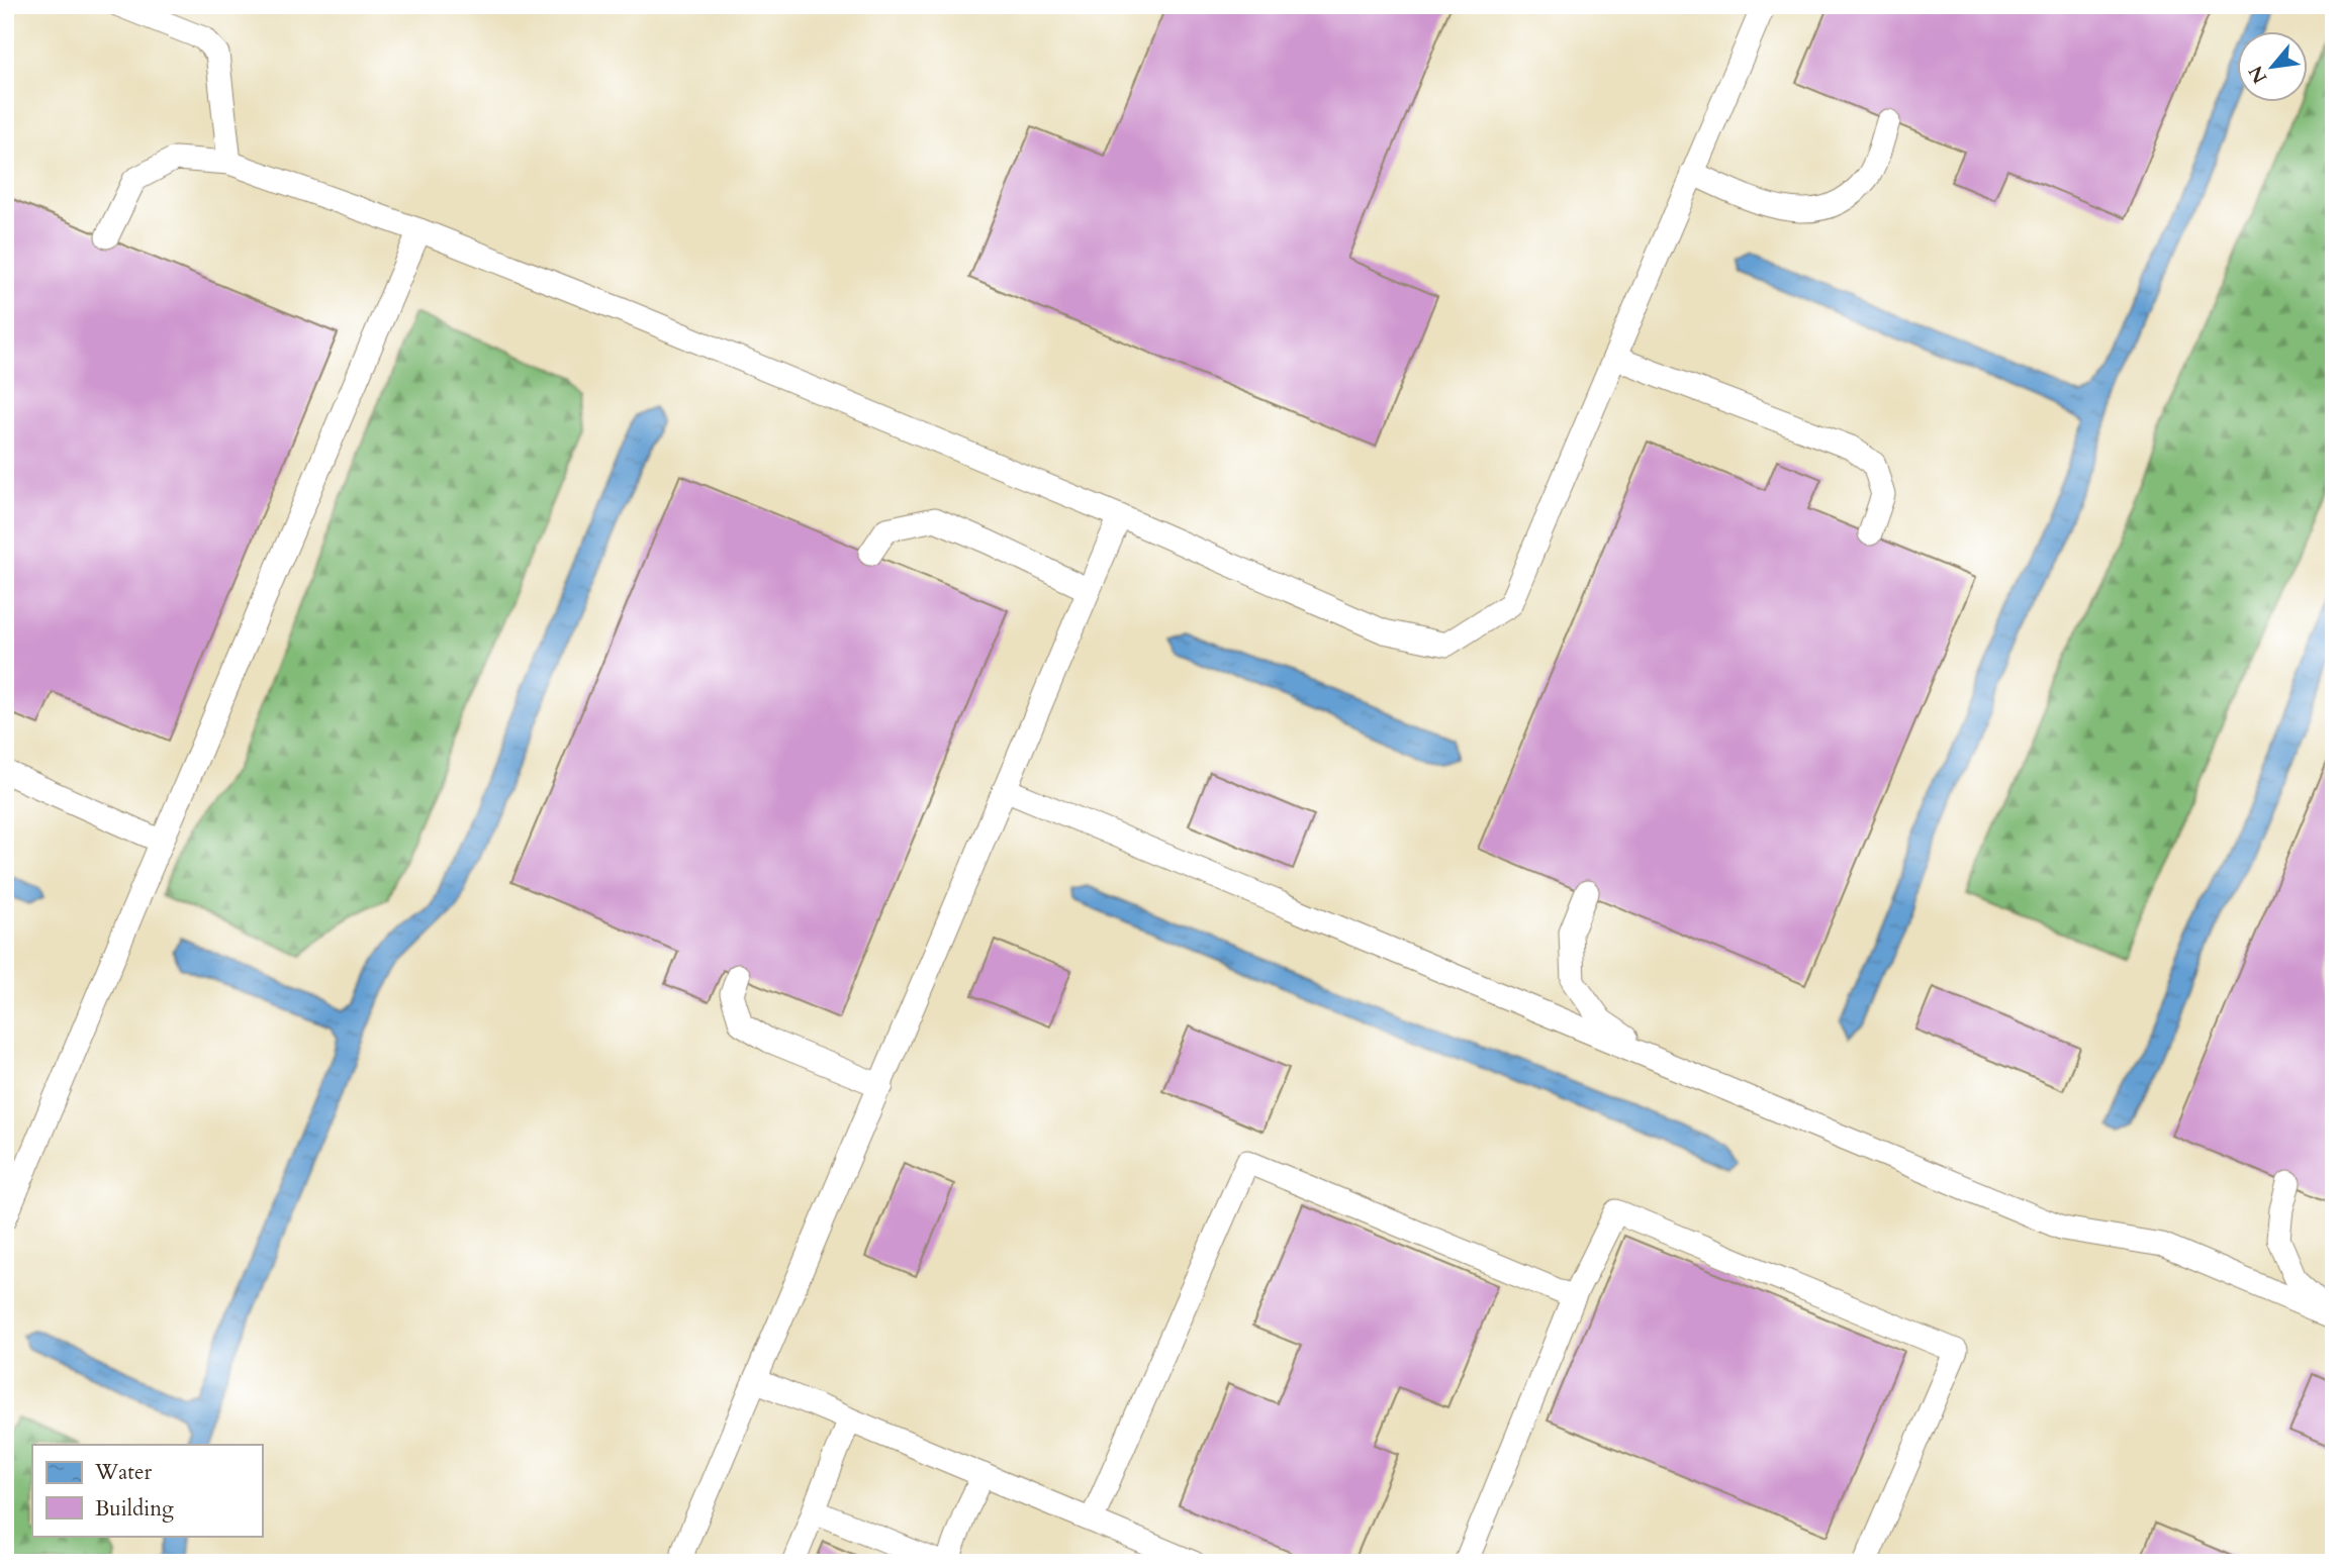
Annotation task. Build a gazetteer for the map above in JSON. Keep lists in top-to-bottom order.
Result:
{
  "legend": ["Water", "Building"],
  "north": "bottom left"
}
